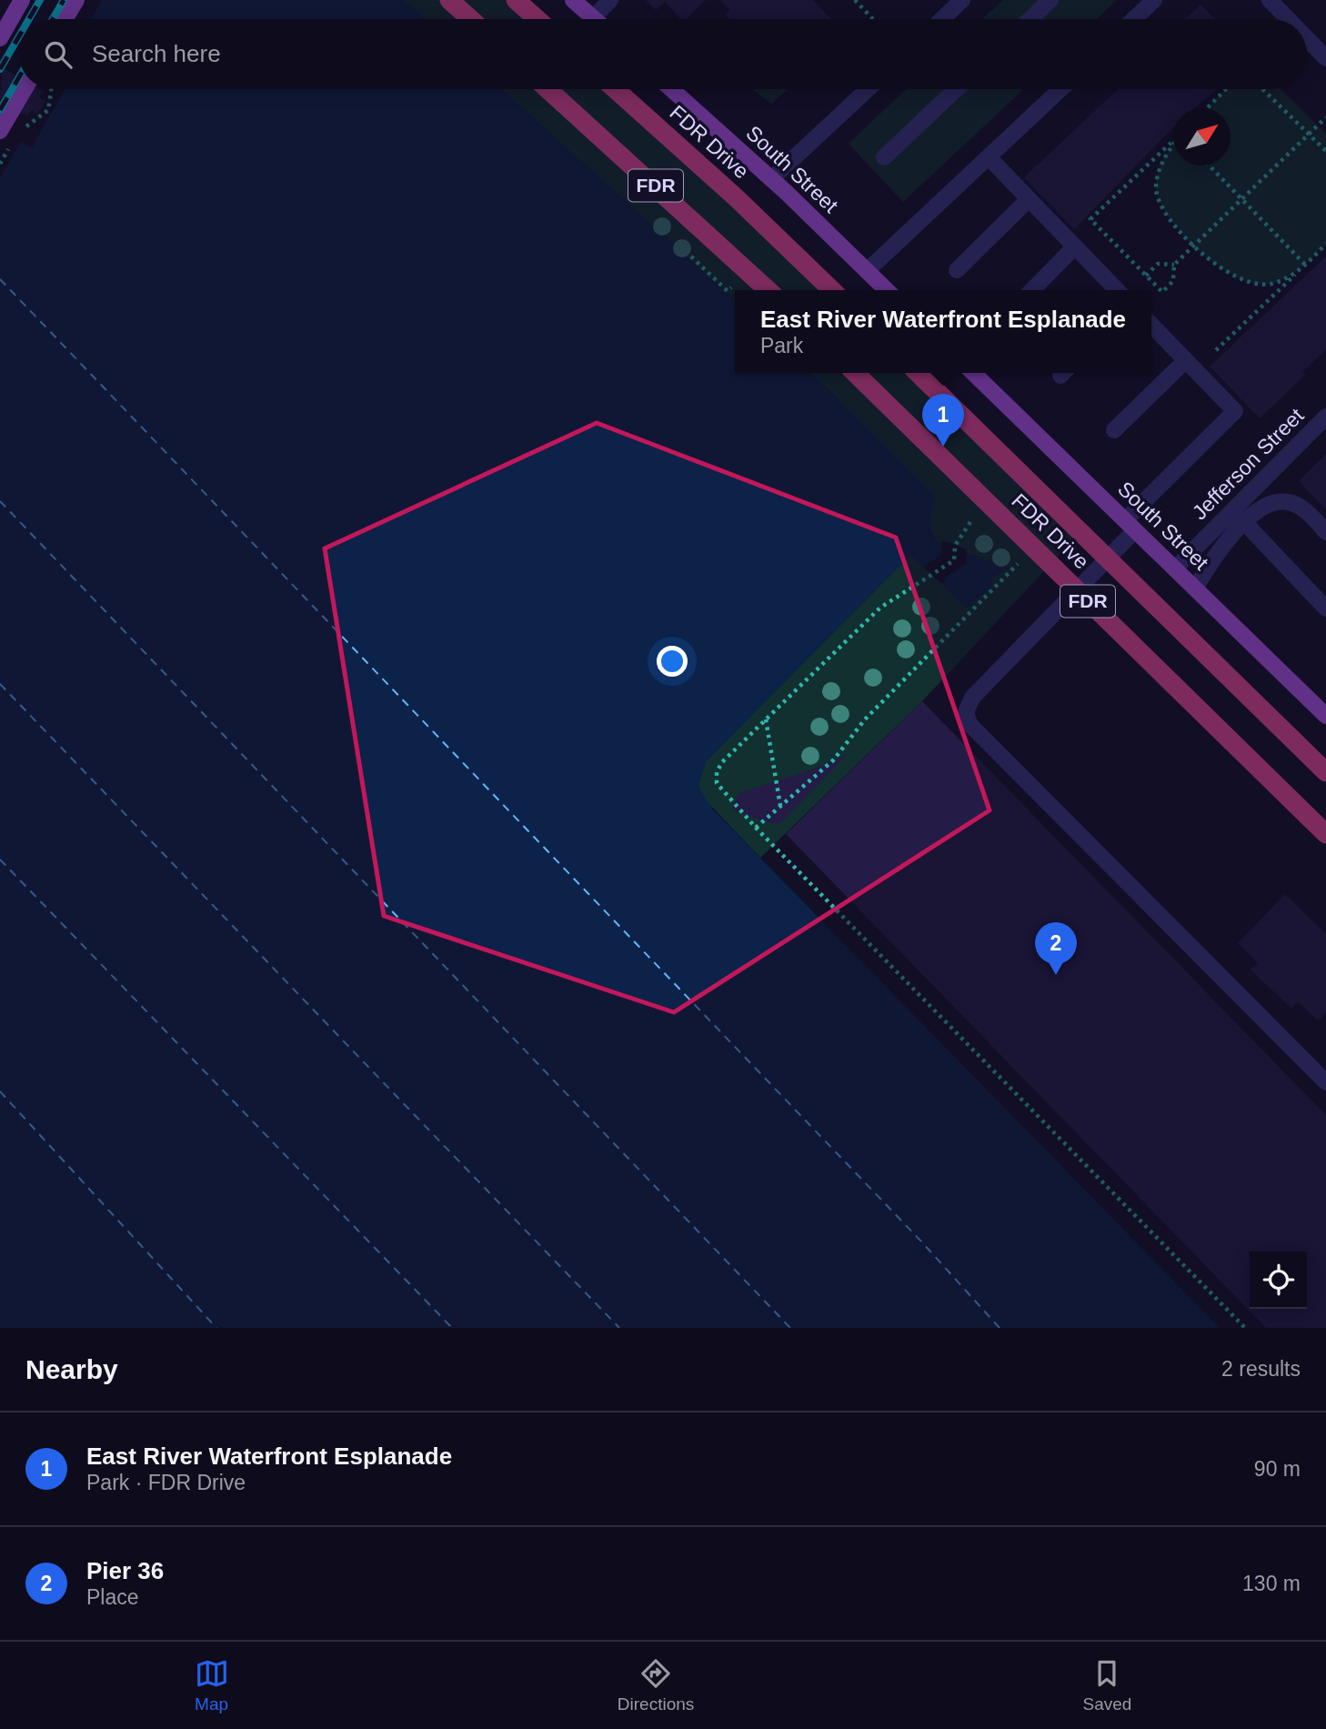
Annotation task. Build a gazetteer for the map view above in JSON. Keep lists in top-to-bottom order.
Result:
{
  "streets": {
    "highway": ["FDR Drive", "FDR"],
    "main road": ["South Street"],
    "street": ["Jefferson Street"]
  },
  "crossings": [
    ["South Street", "Jefferson Street"]
  ],
  "north": "top right",
  "page": {
    "search": "Search here",
    "popup": ["East River Waterfront Esplanade", "Park"],
    "pins": ["1", "2"],
    "heading": ["Nearby", "2 results"],
    "list": [
      {
        "mark": "1",
        "name": "East River Waterfront Esplanade",
        "note": "Park · FDR Drive",
        "value": "90 m"
      },
      {
        "mark": "2",
        "name": "Pier 36",
        "note": "Place",
        "value": "130 m"
      }
    ],
    "nav": ["Map", "Directions", "Saved"]
  }
}
